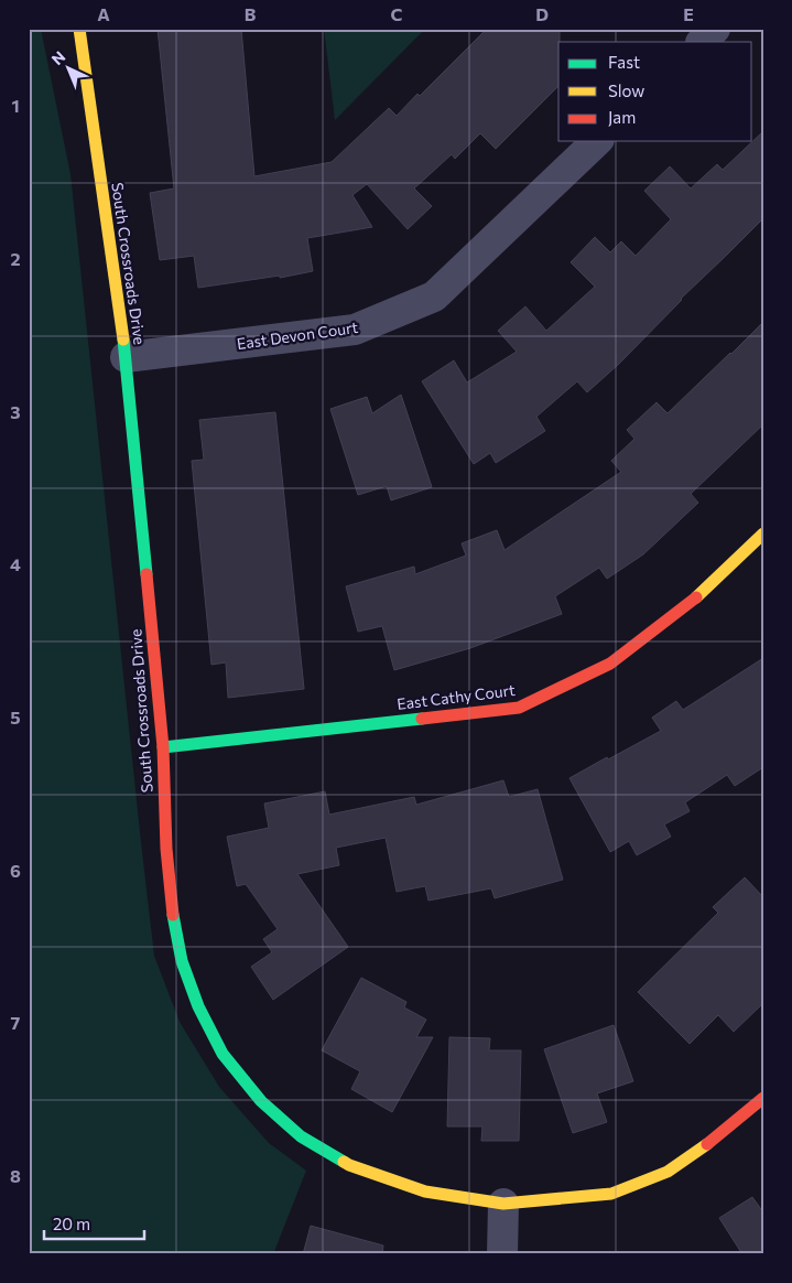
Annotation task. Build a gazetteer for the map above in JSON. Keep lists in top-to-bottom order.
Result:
{
  "streets": {
    "street": ["South Crossroads Drive", "East Devon Court", "East Cathy Court"]
  },
  "crossings": [
    ["South Crossroads Drive", "East Devon Court"],
    ["South Crossroads Drive", "East Cathy Court"]
  ],
  "legend": ["Fast", "Slow", "Jam"],
  "scale_bar": "20 m",
  "north": "top left",
  "grid": {
    "columns": [
      "A",
      "B",
      "C",
      "D",
      "E"
    ],
    "rows": [
      "1",
      "2",
      "3",
      "4",
      "5",
      "6",
      "7",
      "8"
    ]
  }
}
